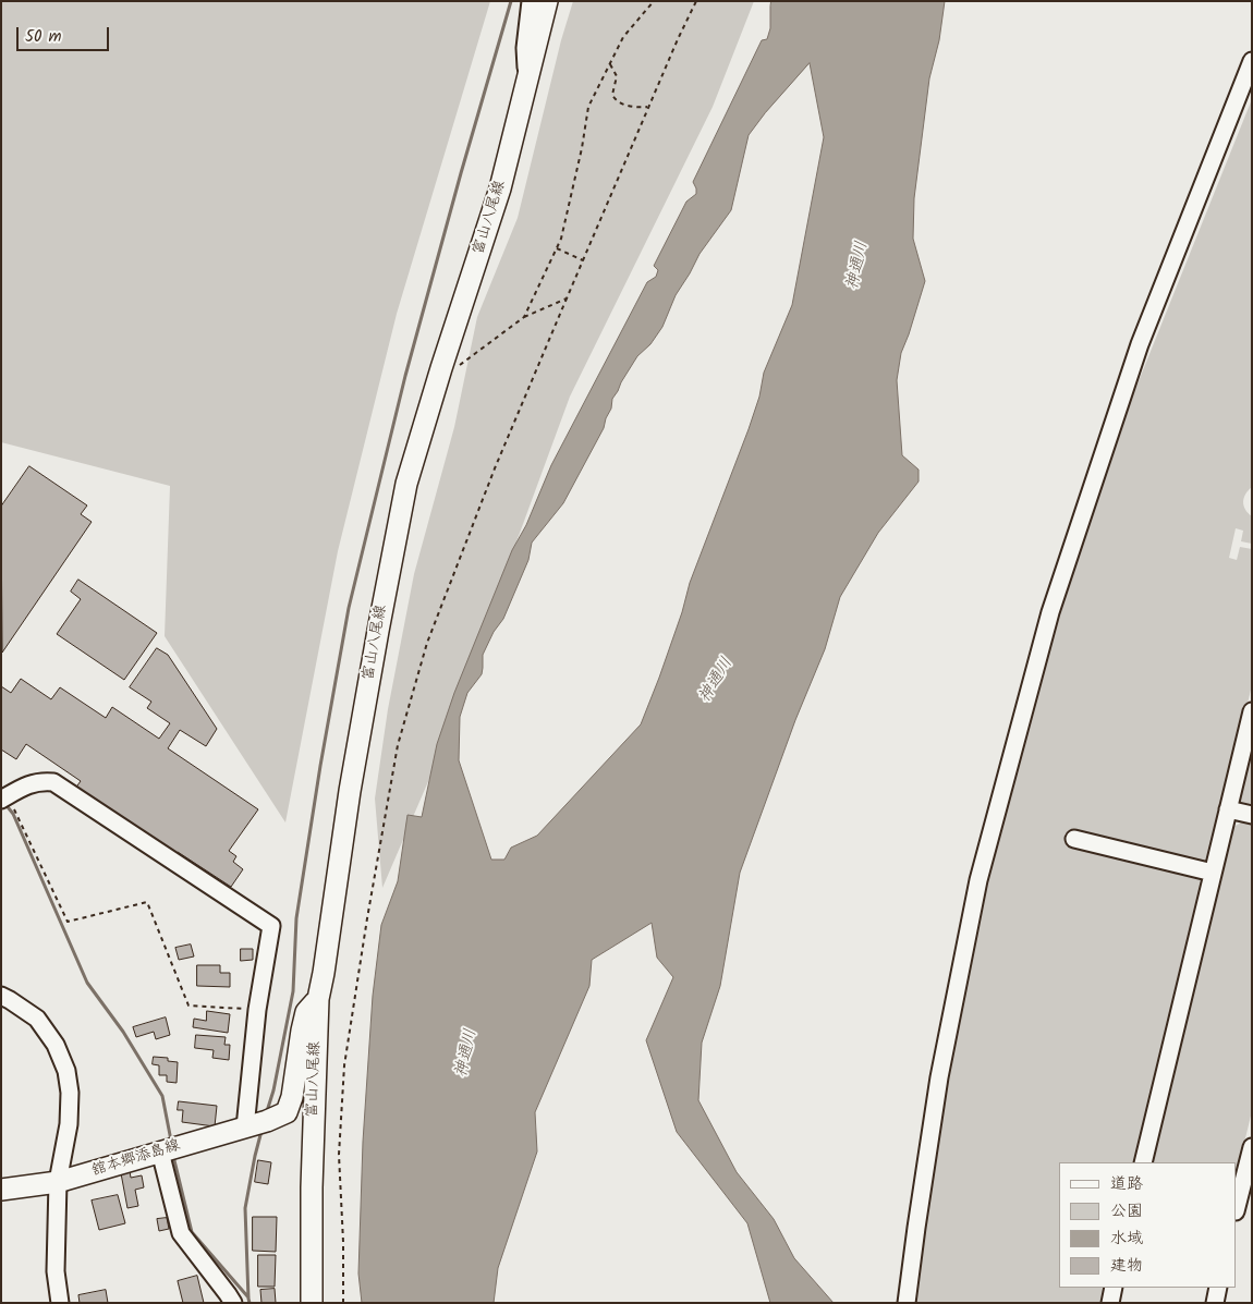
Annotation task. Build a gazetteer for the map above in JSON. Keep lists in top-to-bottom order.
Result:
{
  "streets": {
    "main road": ["富山八尾線", "舘本郷添島線"]
  },
  "water": ["神通川"],
  "legend": [
    "道路",
    "公園",
    "水域",
    "建物"
  ],
  "scale_bar": "50 m"
}
